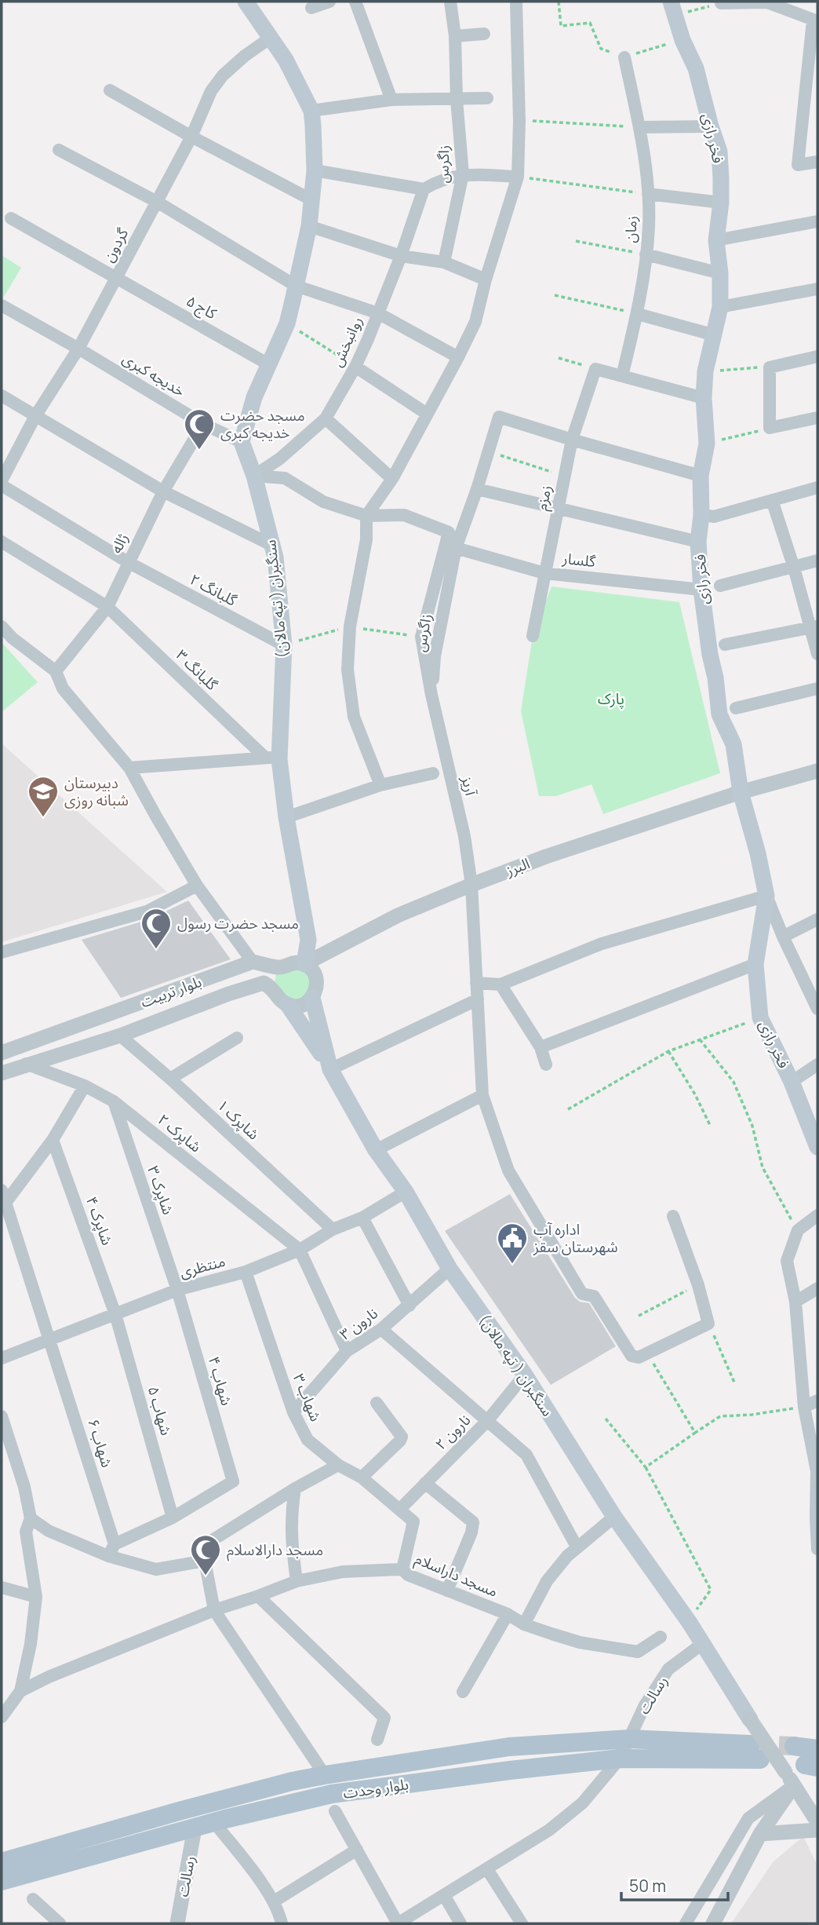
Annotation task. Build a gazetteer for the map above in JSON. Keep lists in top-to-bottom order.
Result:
{
  "streets": {
    "main road": ["فخر رازی", "سنگبران ( تپه مالان)", "بلوار وحدت"],
    "street": [
      "زاگرس",
      "زمان",
      "گردون",
      "کاج ۵",
      "روانبخش",
      "خدیجه کبری",
      "زمزم",
      "ژاله",
      "گلسار",
      "گلبانگ ۲",
      "گلبانگ ۳",
      "آریز",
      "البرز",
      "بلوار تربیت",
      "شاپرک ۱",
      "شاپرک ۲",
      "شاپرک ۳",
      "شاپرک ۴",
      "منتظری",
      "نارون ۳",
      "شهاب ۴",
      "شهاب ۳",
      "شهاب ۵",
      "نارون ۲",
      "شهاب ۶",
      "مسجد داراسلام",
      "رسالت"
    ]
  },
  "crossings": [
    ["فخر رازی", "گلسار"],
    ["فخر رازی", "البرز"],
    ["زاگرس", "زمزم"],
    ["زاگرس", "گلسار"],
    ["زاگرس", "آریز"],
    ["گردون", "کاج ۵"],
    ["گردون", "خدیجه کبری"],
    ["روانبخش", "سنگبران ( تپه مالان)"],
    ["خدیجه کبری", "ژاله"],
    ["خدیجه کبری", "سنگبران ( تپه مالان)"],
    ["زمزم", "گلسار"],
    ["ژاله", "گلبانگ ۲"],
    ["ژاله", "گلبانگ ۳"],
    ["گلبانگ ۲", "سنگبران ( تپه مالان)"],
    ["سنگبران ( تپه مالان)", "گلبانگ ۳"],
    ["سنگبران ( تپه مالان)", "البرز"],
    ["سنگبران ( تپه مالان)", "بلوار تربیت"],
    ["سنگبران ( تپه مالان)", "منتظری"],
    ["سنگبران ( تپه مالان)", "نارون ۳"],
    ["سنگبران ( تپه مالان)", "نارون ۲"],
    ["سنگبران ( تپه مالان)", "رسالت"],
    ["آریز", "البرز"],
    ["البرز", "بلوار تربیت"],
    ["بلوار تربیت", "شاپرک ۱"],
    ["بلوار تربیت", "شاپرک ۲"],
    ["شاپرک ۱", "منتظری"],
    ["شاپرک ۲", "شاپرک ۳"],
    ["شاپرک ۲", "منتظری"],
    ["شاپرک ۳", "منتظری"],
    ["شاپرک ۳", "شهاب ۴"],
    ["شاپرک ۴", "منتظری"],
    ["شاپرک ۴", "شهاب ۵"],
    ["منتظری", "شهاب ۴"],
    ["منتظری", "شهاب ۳"],
    ["منتظری", "شهاب ۵"],
    ["منتظری", "شهاب ۶"],
    ["نارون ۳", "شهاب ۳"],
    ["شهاب ۴", "شهاب ۵"],
    ["شهاب ۳", "نارون ۲"],
    ["شهاب ۳", "مسجد داراسلام"],
    ["رسالت", "بلوار وحدت"]
  ],
  "parks": ["پارک"],
  "places": {
    "mosque": ["مسجد حضرت خدیجه کبری", "مسجد حضرت رسول", "مسجد دارالاسلام"],
    "school or university": ["دبیرستان شبانه روزی"],
    "public building": ["اداره آب شهرستان سقز"]
  },
  "scale_bar": "50 m"
}
